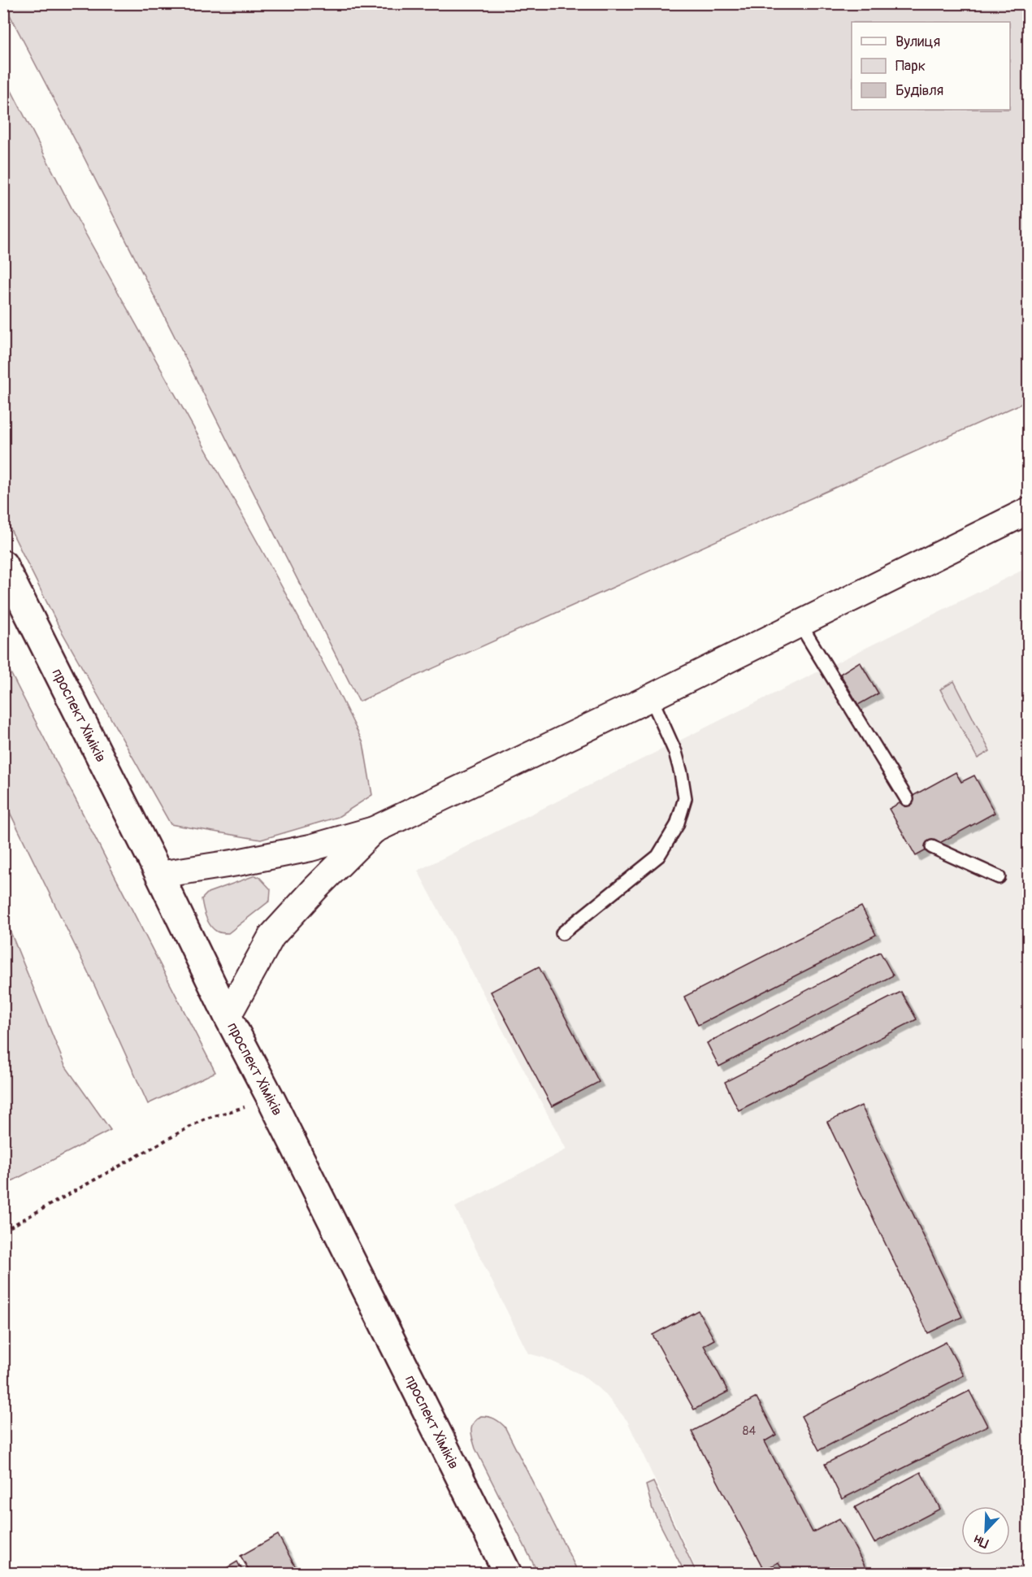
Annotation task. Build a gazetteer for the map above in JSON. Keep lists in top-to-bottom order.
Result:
{
  "streets": {
    "main road": ["проспект Хіміків"]
  },
  "house_numbers": ["84"],
  "legend": ["Вулиця", "Парк", "Будівля"],
  "north": "bottom left"
}
